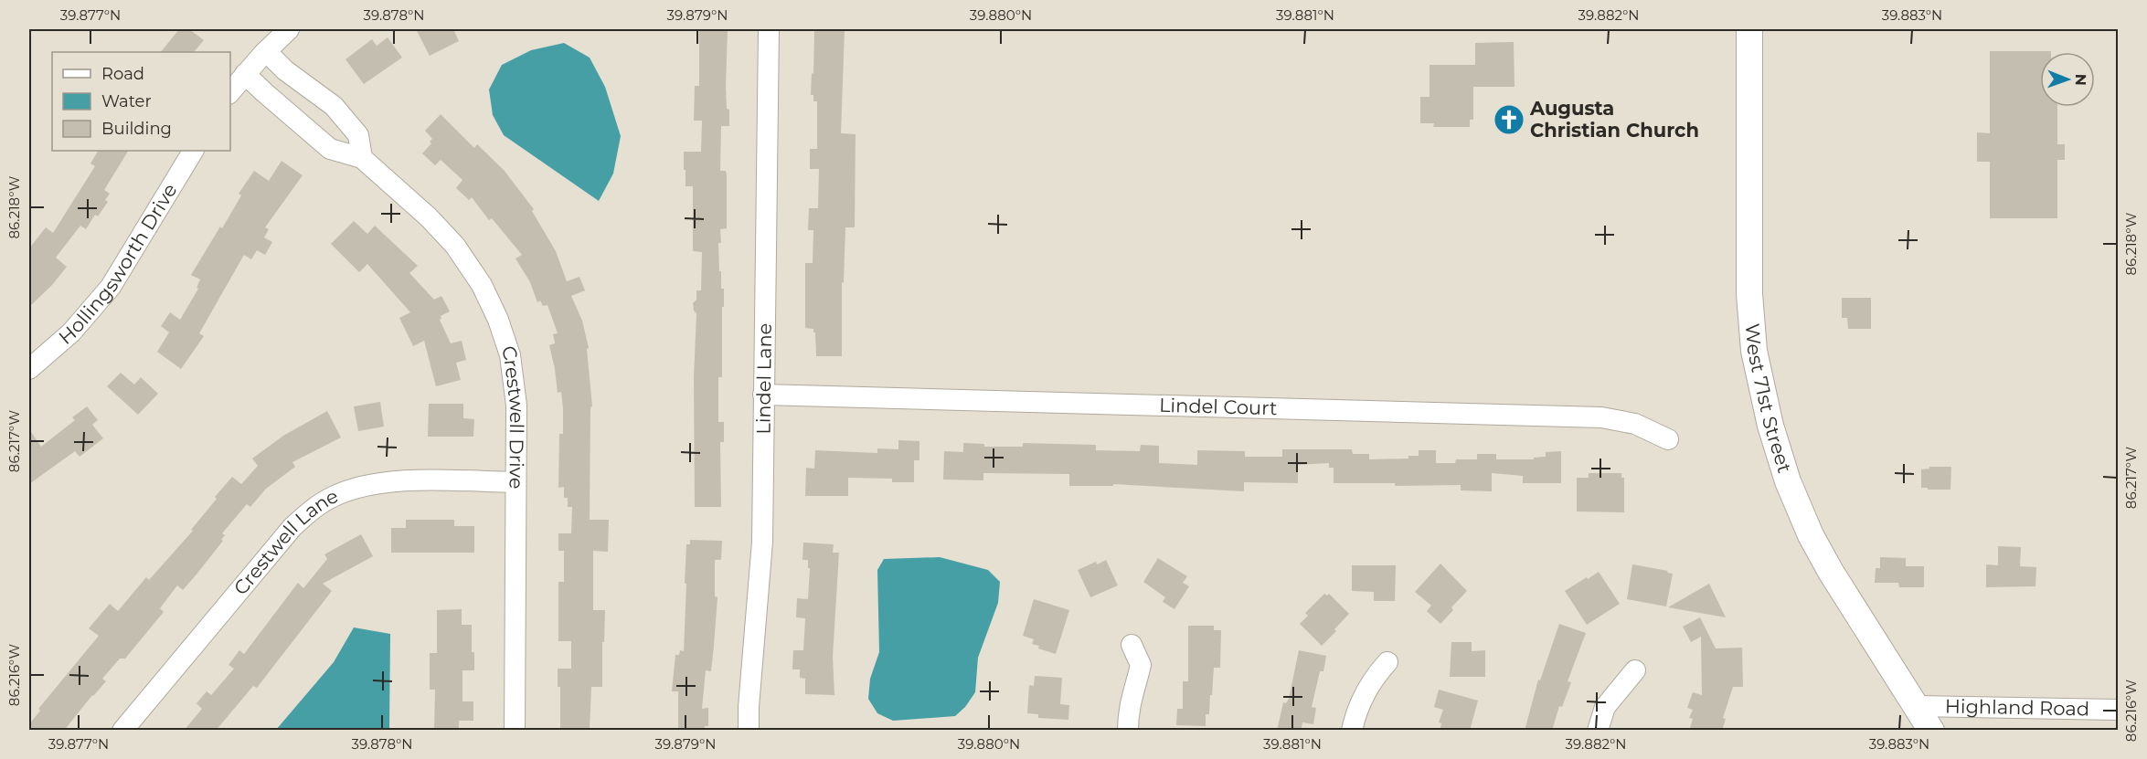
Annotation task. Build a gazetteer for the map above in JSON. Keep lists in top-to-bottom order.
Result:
{
  "streets": {
    "main road": ["West 71st Street"],
    "street": [
      "Hollingsworth Drive",
      "Lindel Lane",
      "Lindel Court",
      "Crestwell Drive",
      "Crestwell Lane",
      "Highland Road"
    ]
  },
  "crossings": [
    ["Lindel Lane", "Lindel Court"],
    ["West 71st Street", "Highland Road"],
    ["Crestwell Drive", "Crestwell Lane"]
  ],
  "places": {
    "church": ["Augusta Christian Church"]
  },
  "legend": ["Road", "Water", "Building"],
  "north": "right",
  "coordinates": [
    "39.877°N",
    "39.878°N",
    "39.879°N",
    "39.880°N",
    "39.881°N",
    "39.882°N",
    "39.883°N",
    "86.218°W",
    "86.217°W",
    "86.216°W"
  ]
}
